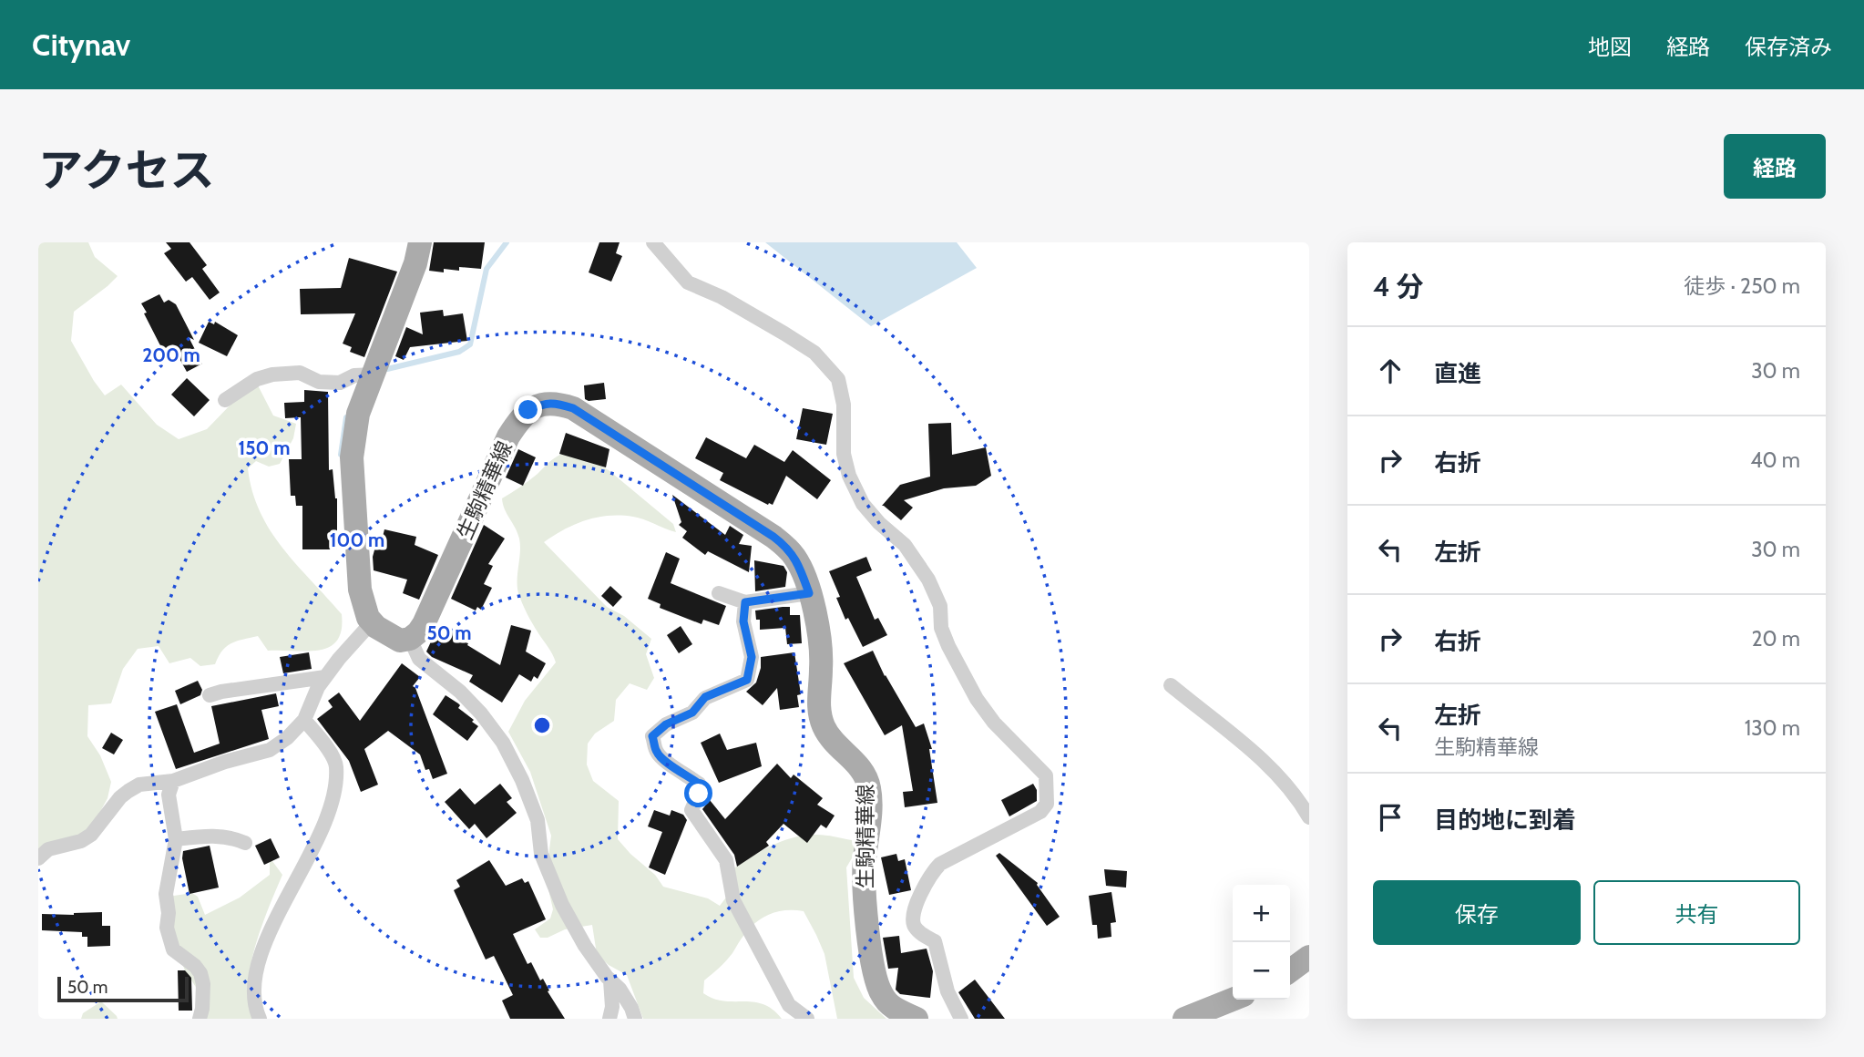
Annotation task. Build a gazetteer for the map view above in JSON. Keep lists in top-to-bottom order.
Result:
{
  "streets": {
    "main road": ["生駒精華線"]
  },
  "scale_bar": "50 m",
  "page": {
    "header": "Citynav",
    "nav": ["地図", "経路", "保存済み"],
    "title": "アクセス",
    "buttons": [
      "経路",
      ["保存", "共有"]
    ],
    "heading": ["4 分", "徒歩 · 250 m"],
    "list": [
      ["直進", "30 m"],
      ["右折", "40 m"],
      ["左折", "30 m"],
      ["右折", "20 m"],
      ["左折", "生駒精華線", "130 m"],
      "目的地に到着"
    ],
    "map_buttons": ["+", "−"],
    "scale": "50 m"
  },
  "rings": [
    "200 m",
    "150 m",
    "100 m",
    "50 m"
  ]
}
